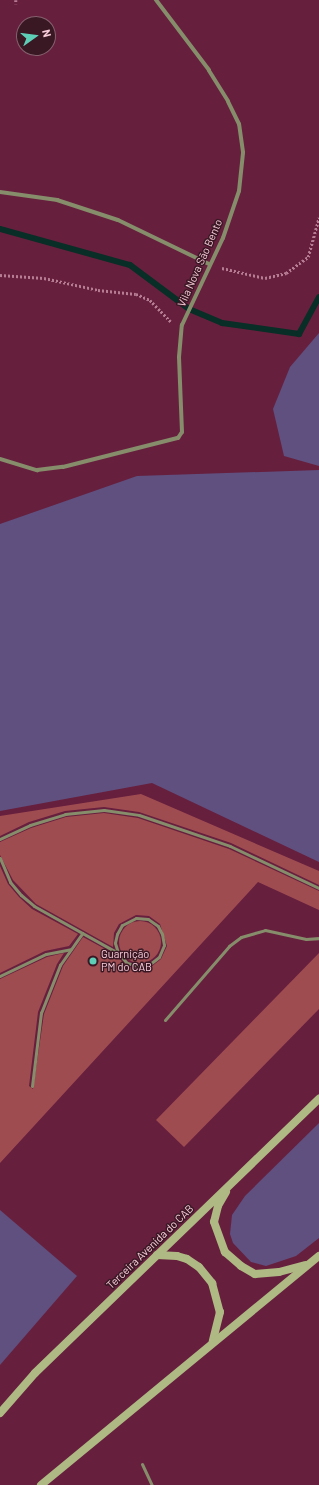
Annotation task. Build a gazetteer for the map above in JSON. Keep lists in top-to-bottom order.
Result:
{
  "streets": {
    "main road": ["Terceira Avenida do CAB"],
    "street": ["Vila Nova São Bento"]
  },
  "places": ["Guarnição PM do CAB"],
  "north": "right"
}
